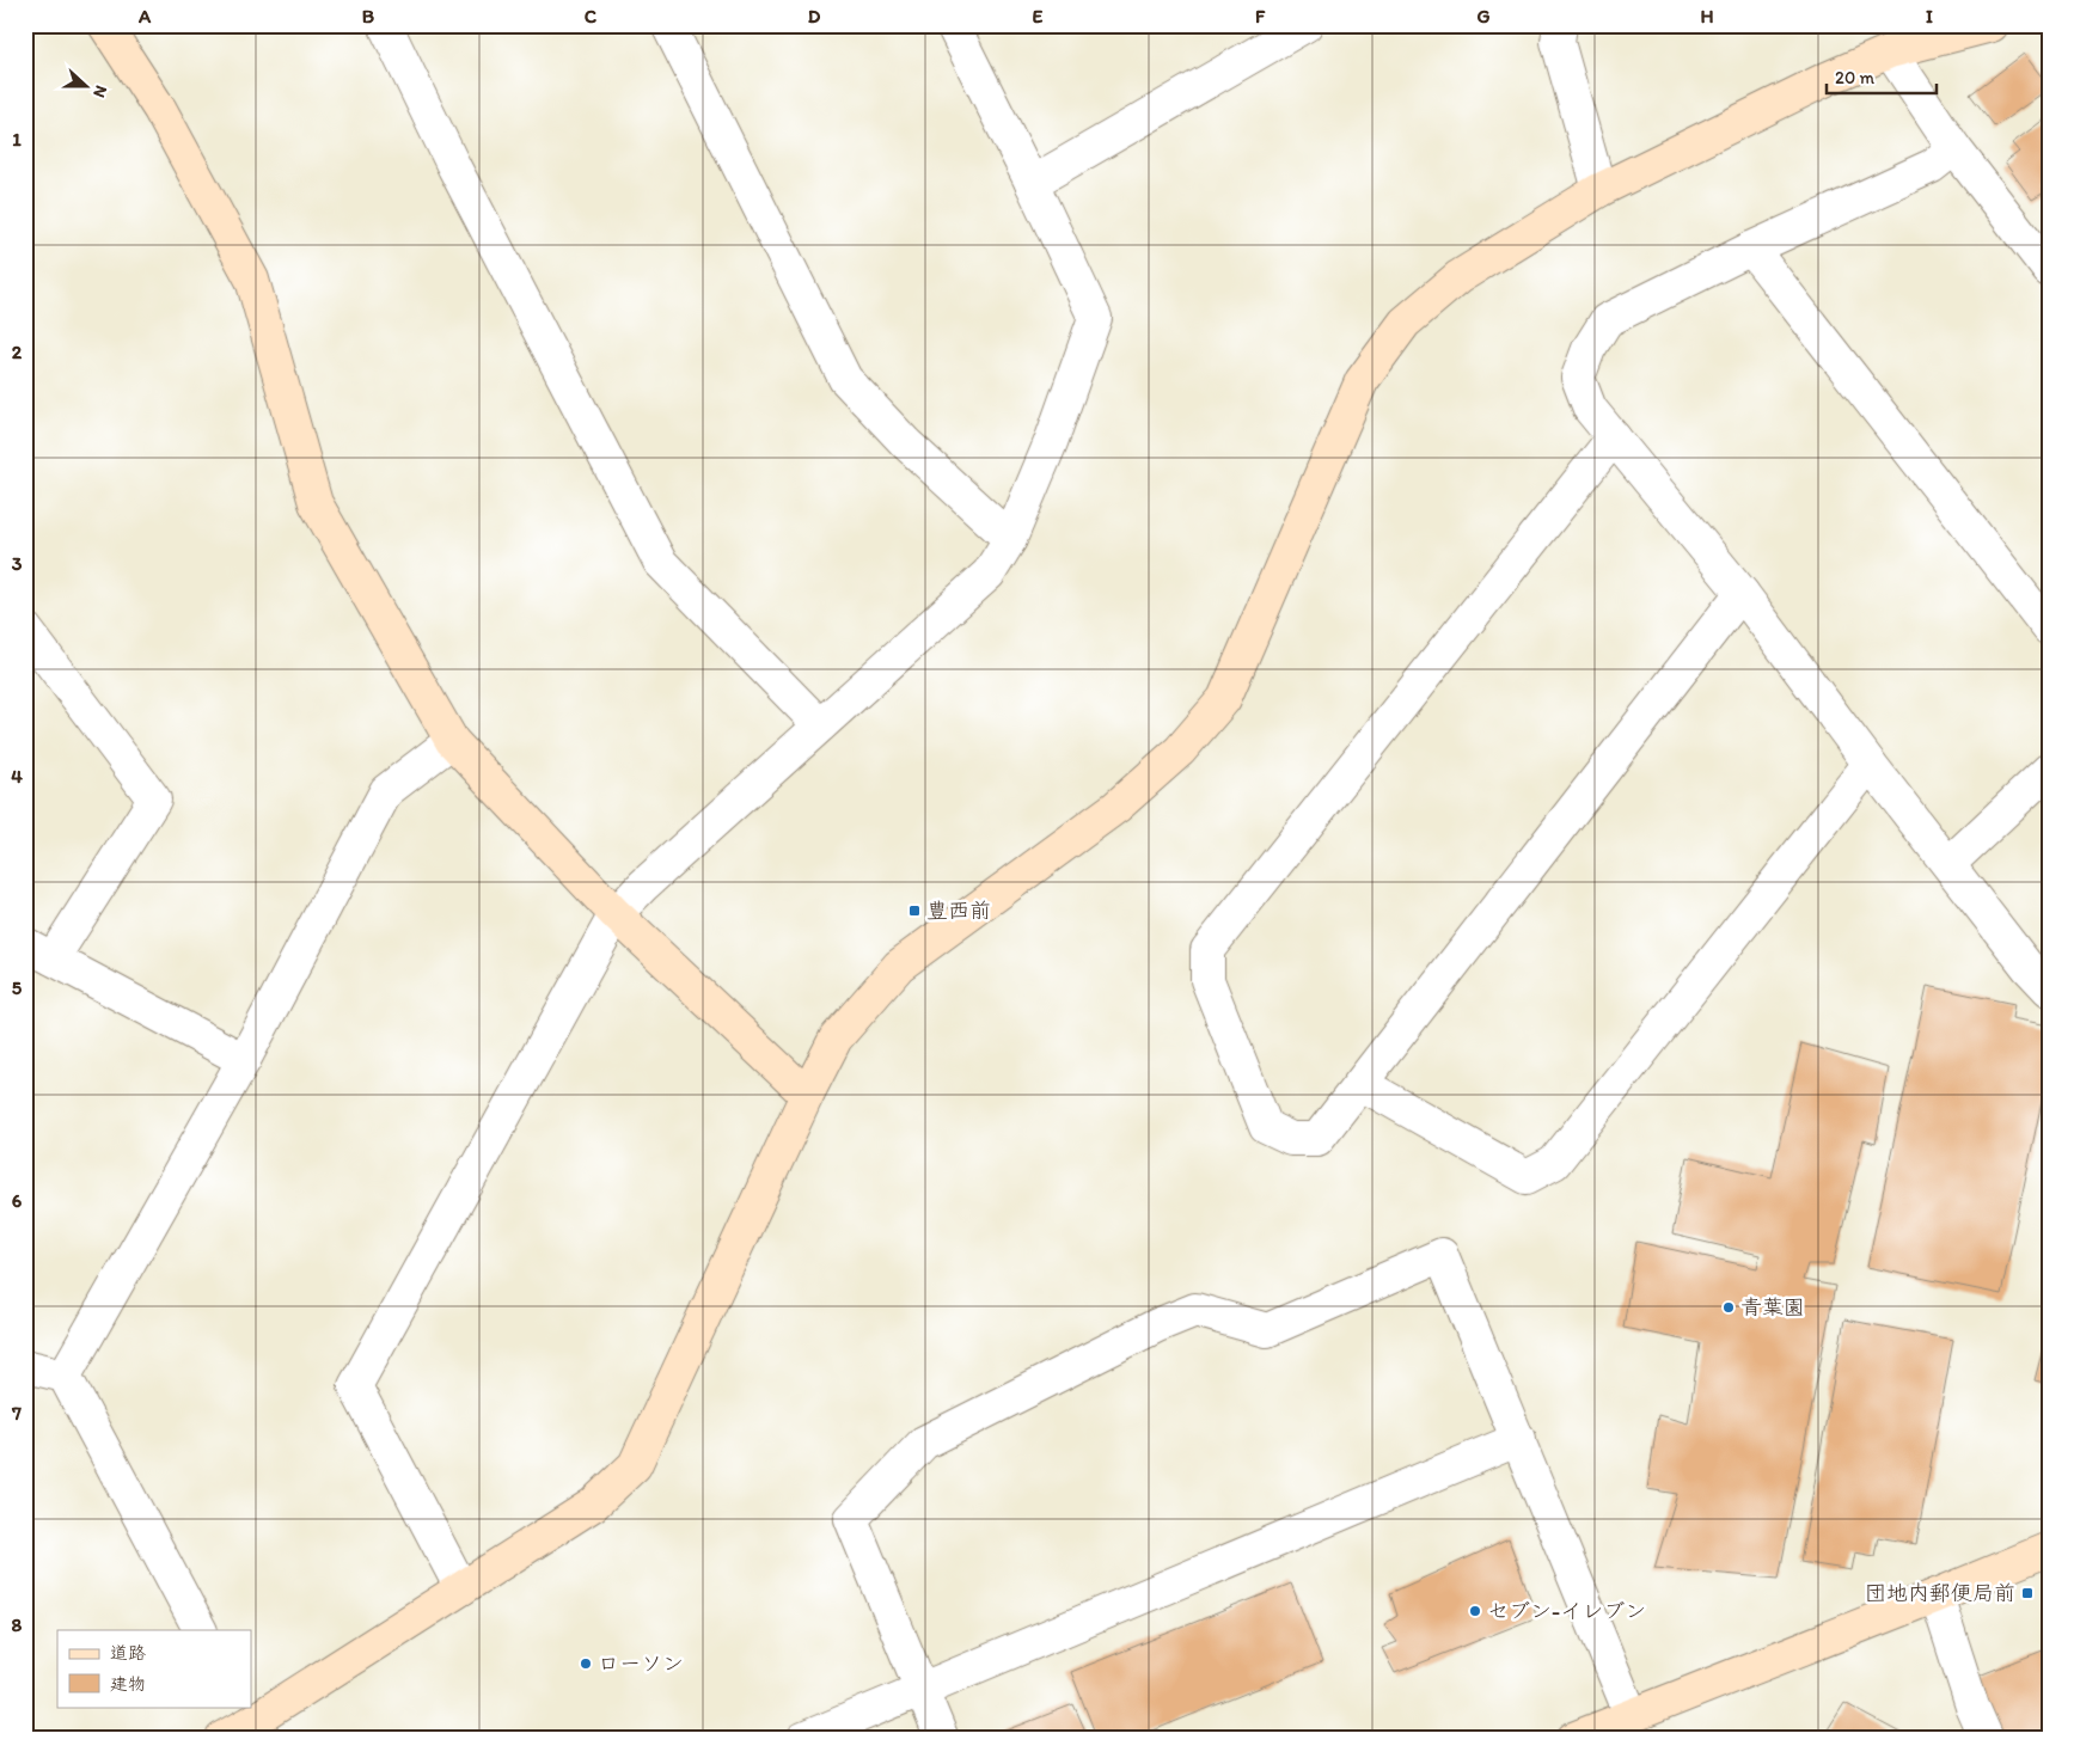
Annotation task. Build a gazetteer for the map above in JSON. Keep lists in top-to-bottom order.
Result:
{
  "places": {
    "transit": ["豊西前", "団地内郵便局前"],
    "other": ["青葉園", "セブン-イレブン", "ローソン"]
  },
  "legend": ["道路", "建物"],
  "scale_bar": "20 m",
  "north": "right",
  "grid": {
    "columns": [
      "A",
      "B",
      "C",
      "D",
      "E",
      "F",
      "G",
      "H",
      "I"
    ],
    "rows": [
      "1",
      "2",
      "3",
      "4",
      "5",
      "6",
      "7",
      "8"
    ]
  }
}
